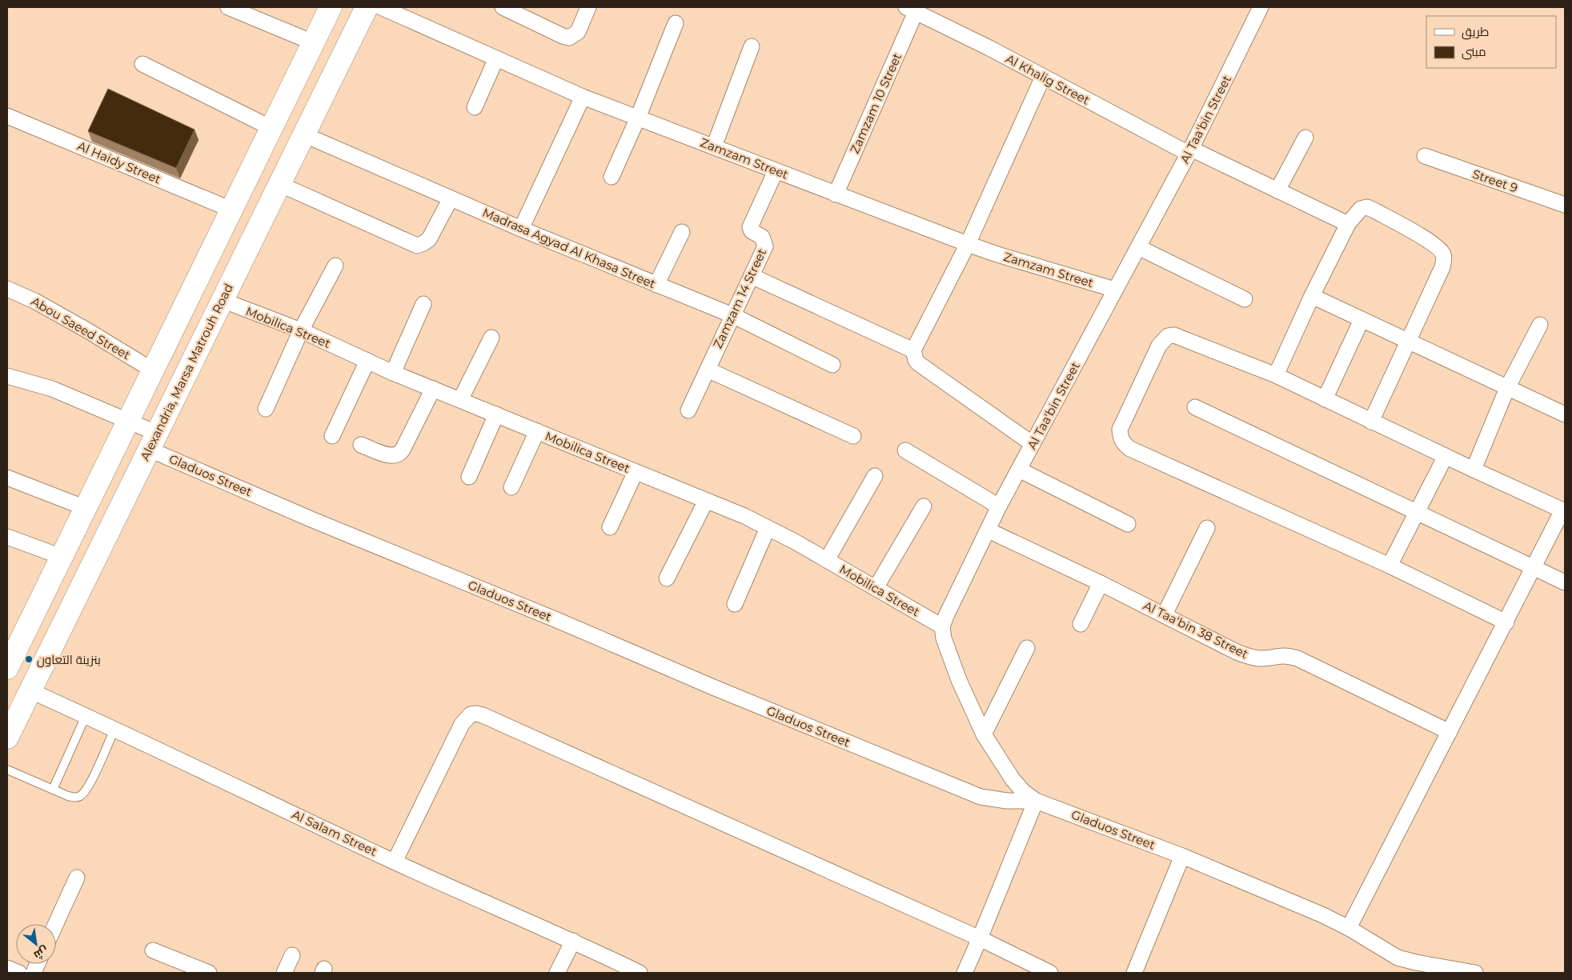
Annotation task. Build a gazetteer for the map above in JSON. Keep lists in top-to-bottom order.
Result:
{
  "streets": {
    "main road": ["Alexandria, Marsa Matrouh Road"],
    "street": [
      "Al Khalig Street",
      "Zamzam 10 Street",
      "Al Taa'bin Street",
      "Zamzam Street",
      "Al Haidy Street",
      "Street 9",
      "Madrasa Agyad Al Khasa Street",
      "Zamzam 14 Street",
      "Mobilica Street",
      "Abou Saeed Street",
      "Gladuos Street",
      "Al Taa'bin 38 Street",
      "Al Salam Street"
    ]
  },
  "crossings": [
    ["Al Khalig Street", "Zamzam 10 Street"],
    ["Al Khalig Street", "Al Taa'bin Street"],
    ["Zamzam 10 Street", "Zamzam Street"],
    ["Al Taa'bin Street", "Zamzam Street"],
    ["Al Taa'bin Street", "Mobilica Street"],
    ["Al Taa'bin Street", "Al Taa'bin 38 Street"],
    ["Zamzam Street", "Zamzam 14 Street"],
    ["Madrasa Agyad Al Khasa Street", "Zamzam 14 Street"],
    ["Madrasa Agyad Al Khasa Street", "Alexandria, Marsa Matrouh Road"],
    ["Mobilica Street", "Alexandria, Marsa Matrouh Road"],
    ["Alexandria, Marsa Matrouh Road", "Gladuos Street"],
    ["Alexandria, Marsa Matrouh Road", "Al Salam Street"]
  ],
  "places": ["بنزينة التعاون"],
  "legend": ["طريق", "مبنى"],
  "north": "bottom right"
}
